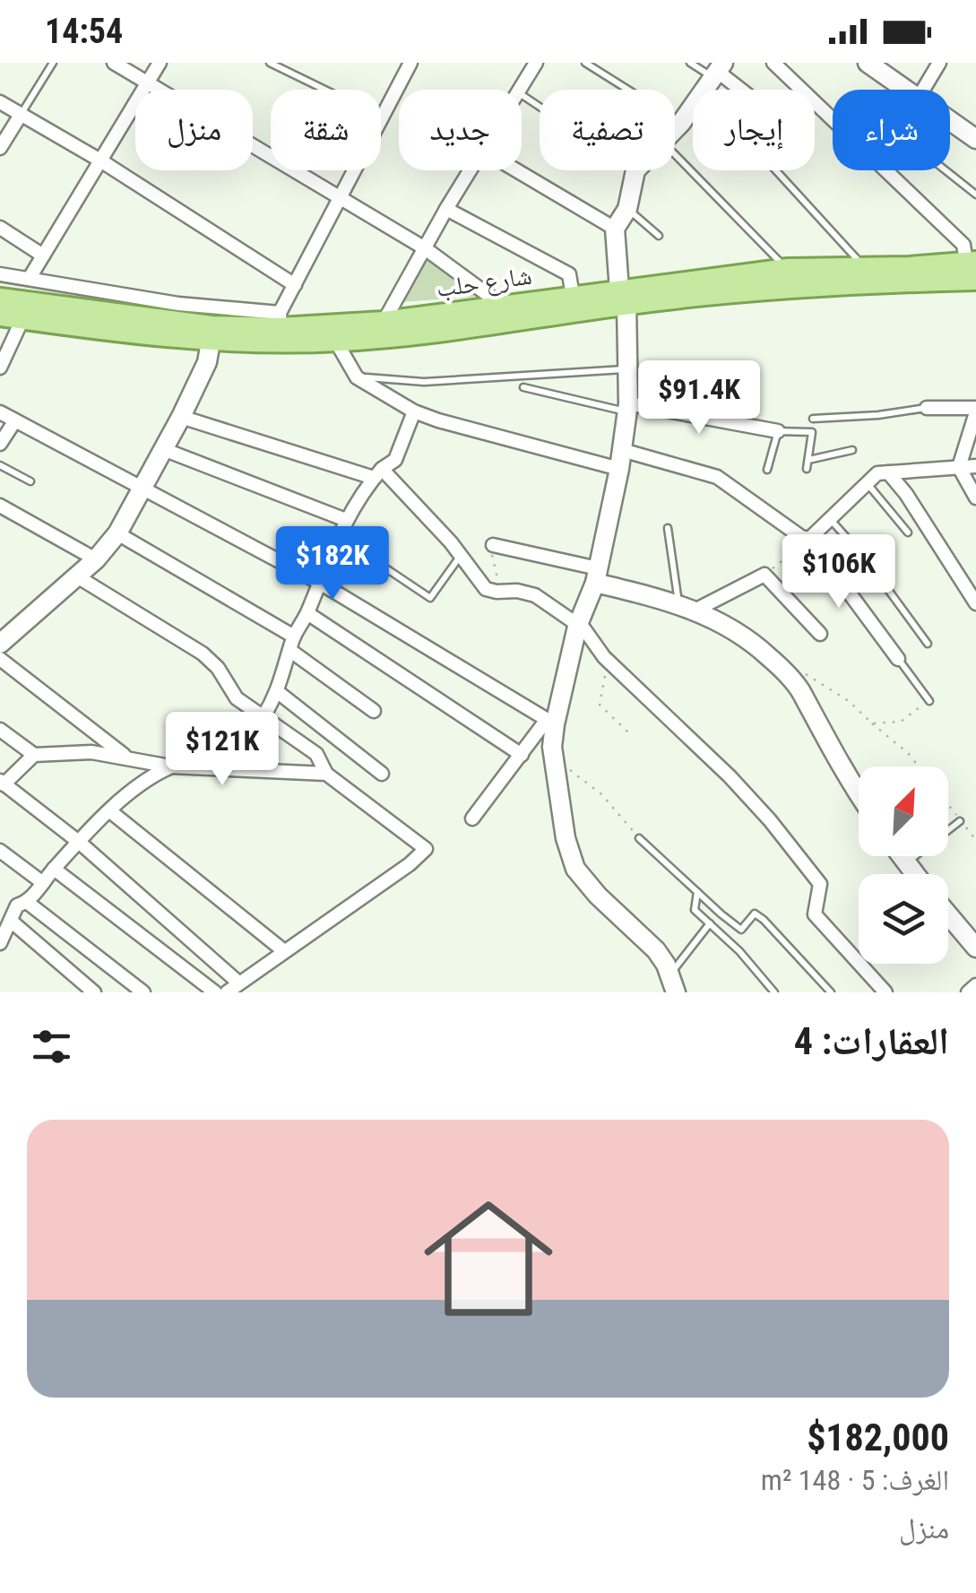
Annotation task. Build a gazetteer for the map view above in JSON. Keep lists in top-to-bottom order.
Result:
{
  "streets": {
    "main road": ["شارع حلب"]
  },
  "north": "top right",
  "page": {
    "status": "14:54",
    "chip": [
      "شراء",
      "إيجار",
      "تصفية",
      "جديد",
      "شقة",
      "منزل"
    ],
    "price": [
      "$91.4K",
      "$182K",
      "$106K",
      "$121K"
    ],
    "heading": "العقارات: 4",
    "list": [
      {
        "name": "$182,000",
        "note": "الغرف: 5 · 148 m² · منزل"
      }
    ]
  }
}
